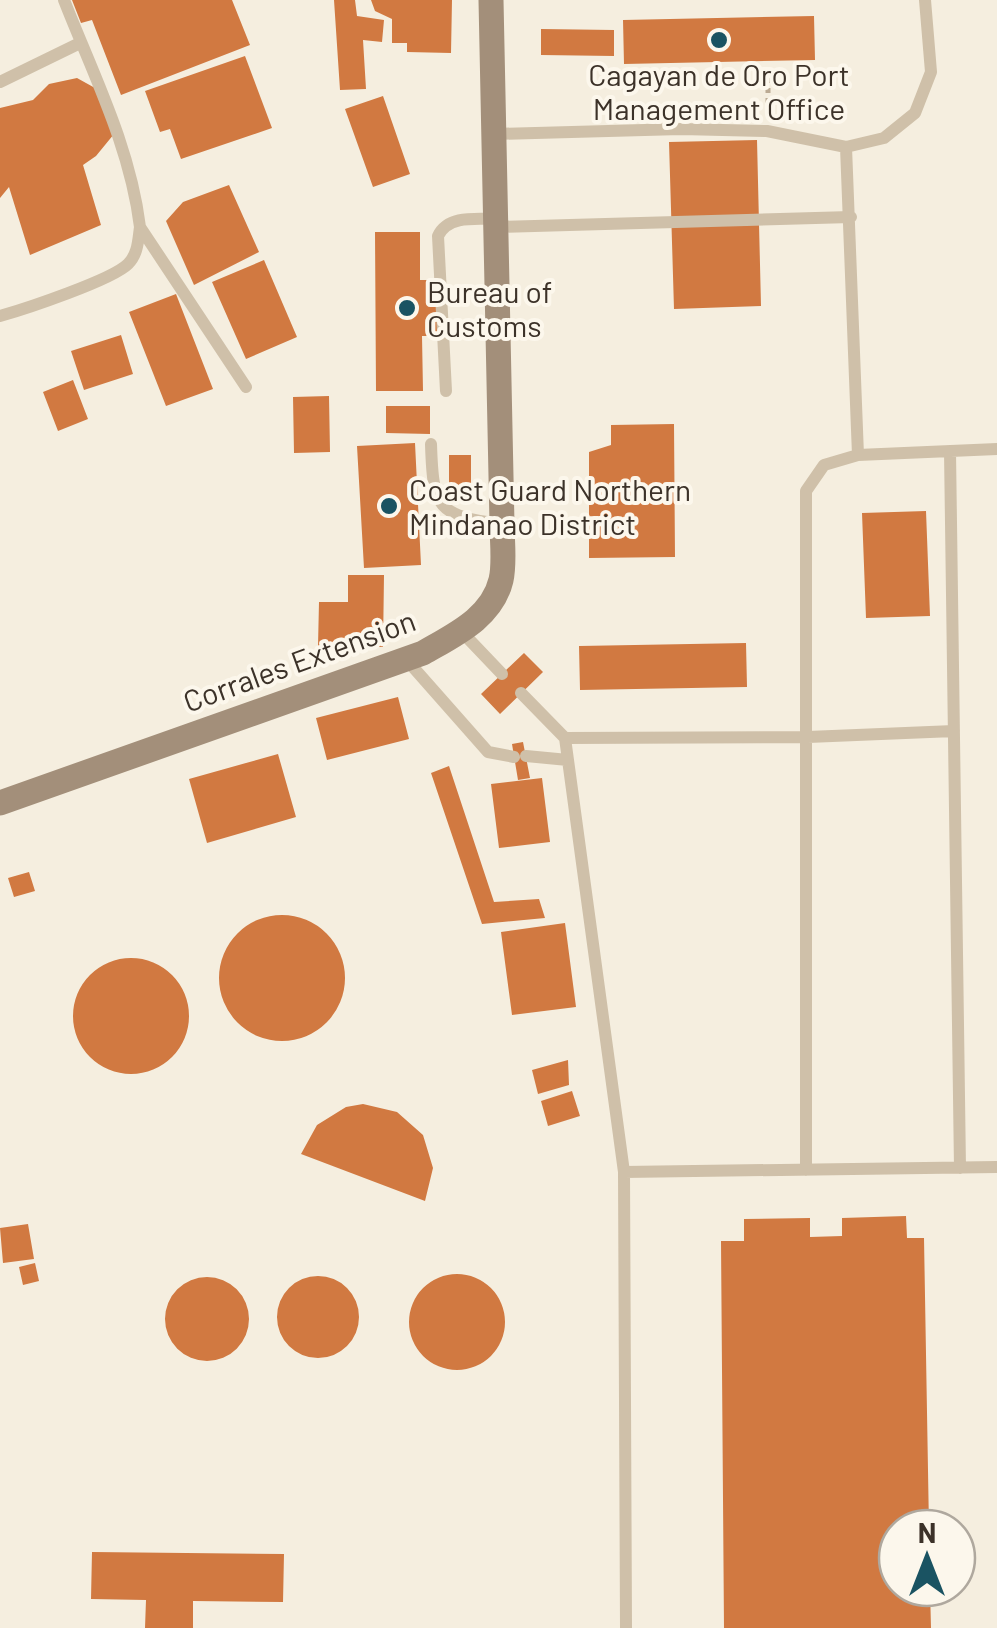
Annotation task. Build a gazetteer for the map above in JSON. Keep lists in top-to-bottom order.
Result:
{
  "streets": {
    "main road": ["Corrales Extension"]
  },
  "places": ["Cagayan de Oro Port Management Office", "Bureau of Customs", "Coast Guard Northern Mindanao District"],
  "north": "top"
}
